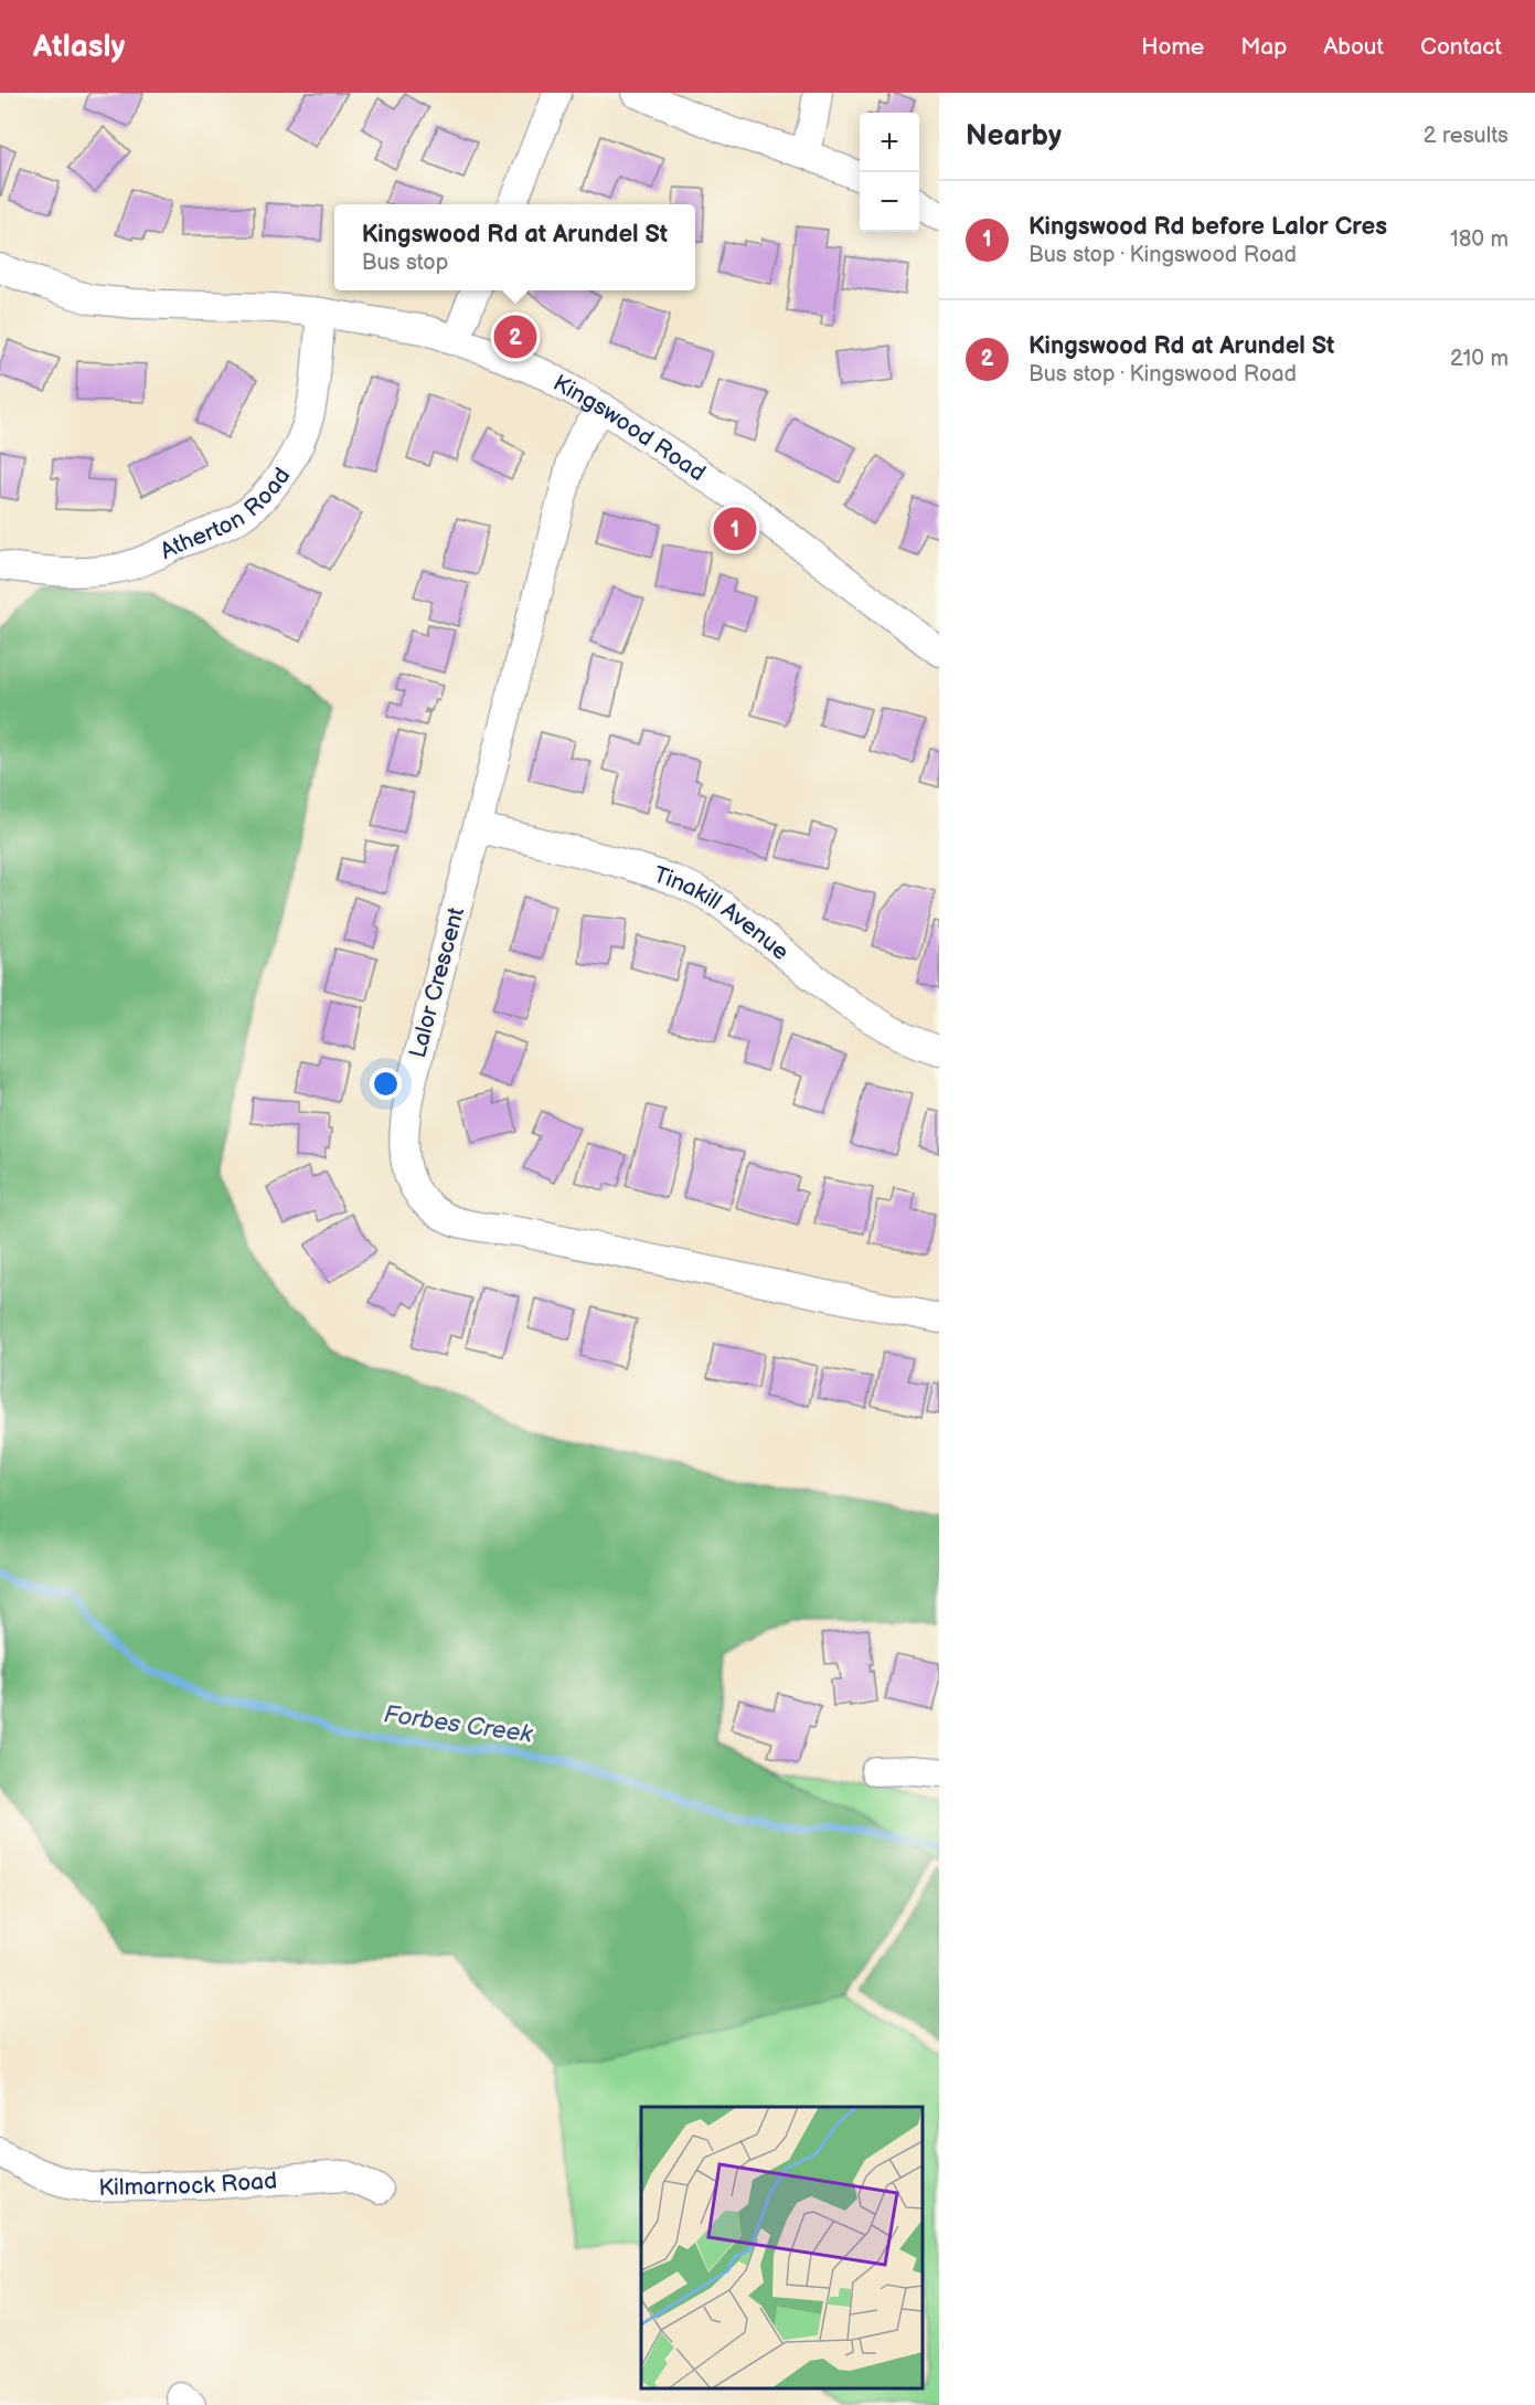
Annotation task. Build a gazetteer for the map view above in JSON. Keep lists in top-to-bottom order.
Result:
{
  "streets": {
    "street": [
      "Kingswood Road",
      "Atherton Road",
      "Tinakill Avenue",
      "Lalor Crescent",
      "Kilmarnock Road"
    ]
  },
  "crossings": [
    ["Kingswood Road", "Atherton Road"],
    ["Kingswood Road", "Lalor Crescent"],
    ["Tinakill Avenue", "Lalor Crescent"]
  ],
  "water": ["Forbes Creek"],
  "page": {
    "header": "Atlasly",
    "nav": [
      "Home",
      "Map",
      "About",
      "Contact"
    ],
    "heading": ["Nearby", "2 results"],
    "map_buttons": ["+", "−"],
    "list": [
      {
        "mark": "1",
        "name": "Kingswood Rd before Lalor Cres",
        "note": "Bus stop · Kingswood Road",
        "value": "180 m"
      },
      {
        "mark": "2",
        "name": "Kingswood Rd at Arundel St",
        "note": "Bus stop · Kingswood Road",
        "value": "210 m"
      }
    ],
    "popup": ["Kingswood Rd at Arundel St", "Bus stop"],
    "pins": ["2", "1"]
  }
}
